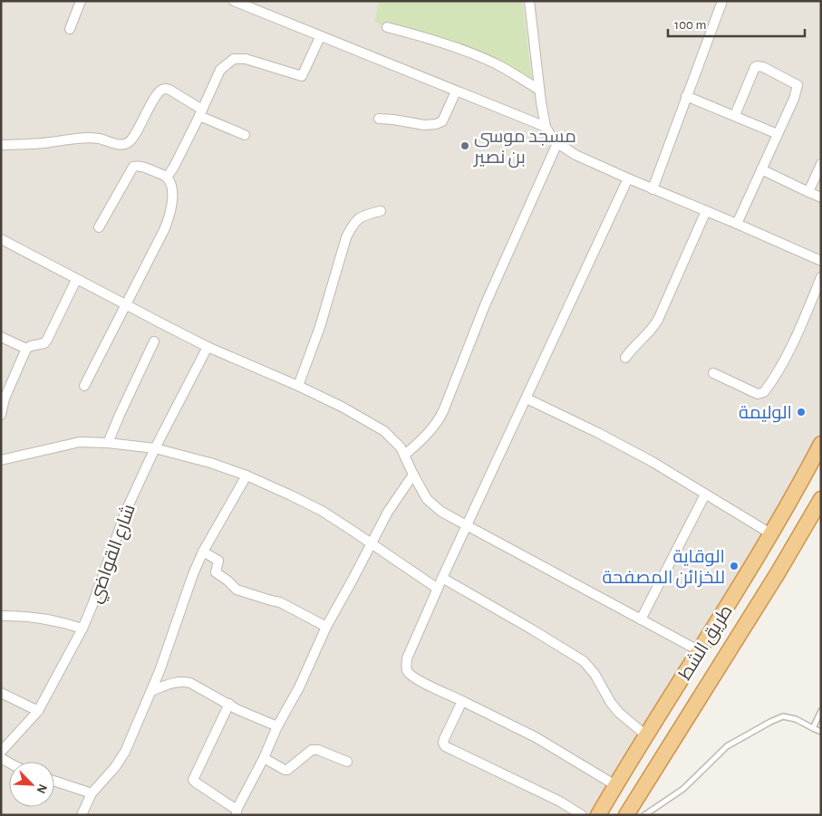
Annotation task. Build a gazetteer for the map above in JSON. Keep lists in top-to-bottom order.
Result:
{
  "streets": {
    "highway": ["طريق الشط"],
    "street": ["شارع القواضي"]
  },
  "places": ["مسجد موسى بن نصير", "الوليمة", "الوقاية للخزائن المصفحة"],
  "scale_bar": "100 m",
  "north": "bottom right"
}
